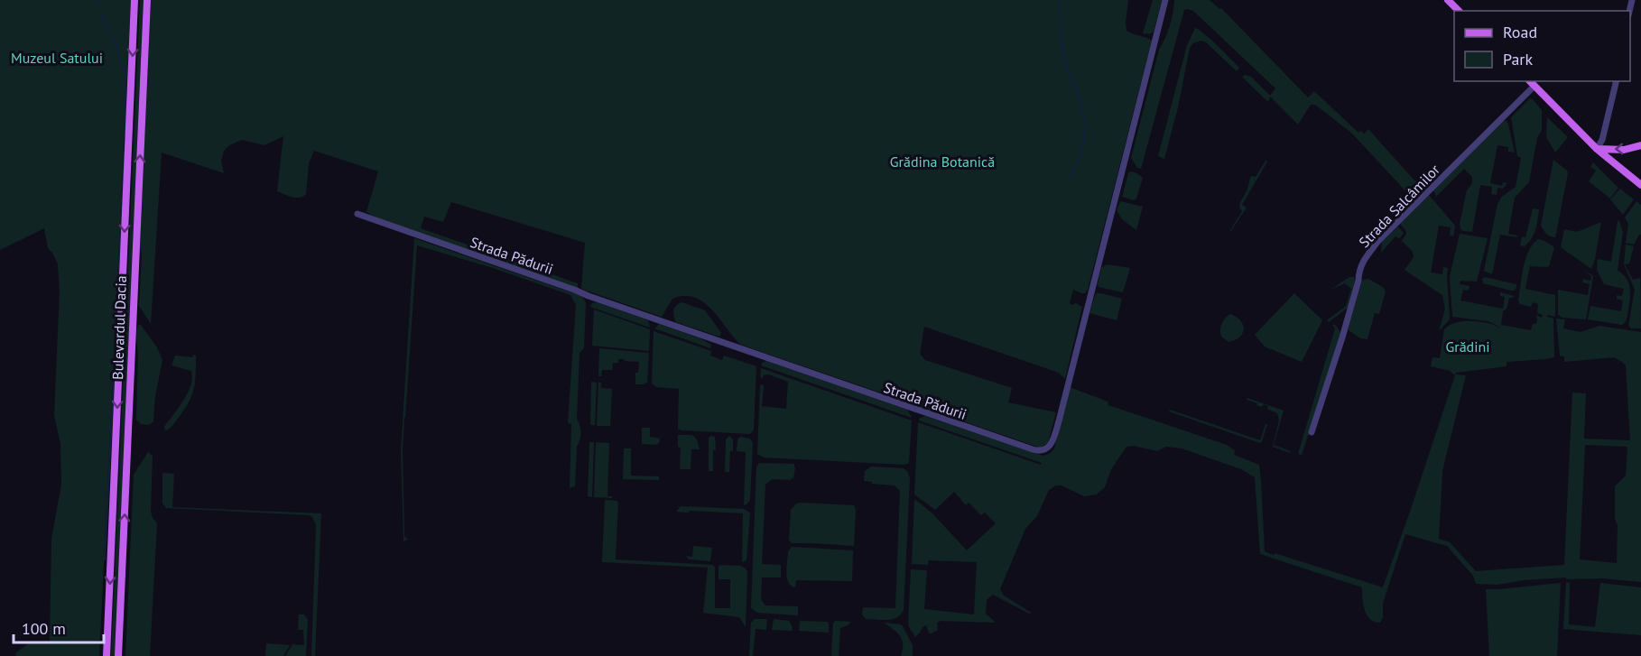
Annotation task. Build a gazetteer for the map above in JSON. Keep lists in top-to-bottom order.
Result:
{
  "streets": {
    "main road": ["Bulevardul Dacia"],
    "street": ["Strada Salcâmilor", "Strada Pădurii"]
  },
  "parks": ["Muzeul Satului", "Grădina Botanică", "Grădini"],
  "legend": ["Road", "Park"],
  "scale_bar": "100 m"
}
